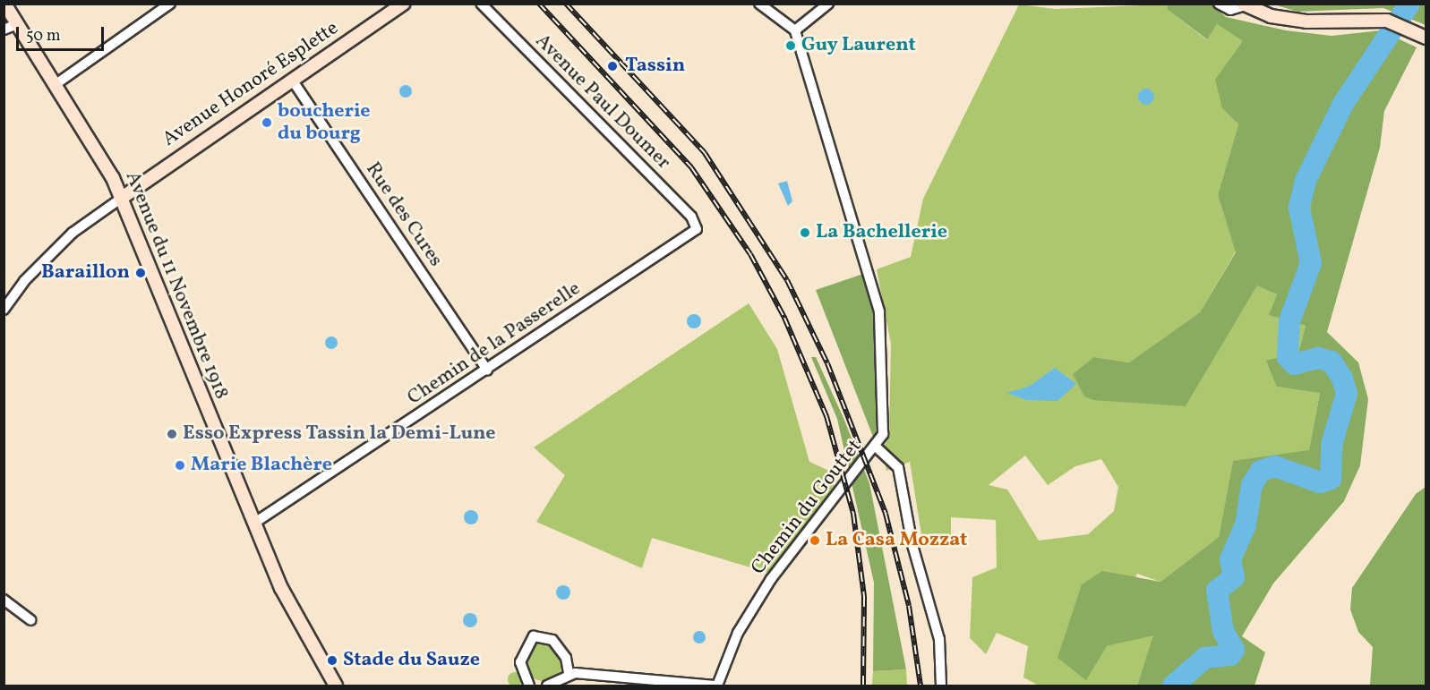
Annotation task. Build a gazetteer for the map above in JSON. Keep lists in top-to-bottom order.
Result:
{
  "streets": {
    "main road": ["Avenue Honoré Esplette", "Avenue du 11 Novembre 1918"],
    "street": [
      "Avenue Paul Doumer",
      "Rue des Cures",
      "Chemin de la Passerelle",
      "Chemin du Gouttet"
    ]
  },
  "crossings": [
    ["Avenue Honoré Esplette", "Rue des Cures"],
    ["Avenue Honoré Esplette", "Avenue du 11 Novembre 1918"],
    ["Avenue Paul Doumer", "Chemin de la Passerelle"],
    ["Rue des Cures", "Chemin de la Passerelle"],
    ["Avenue du 11 Novembre 1918", "Chemin de la Passerelle"]
  ],
  "places": [
    "Guy Laurent",
    "Tassin",
    "boucherie du bourg",
    "La Bachellerie",
    "Baraillon",
    "Esso Express Tassin la Demi-Lune",
    "Marie Blachère",
    "La Casa Mozzat",
    "Stade du Sauze"
  ],
  "scale_bar": "50 m"
}
